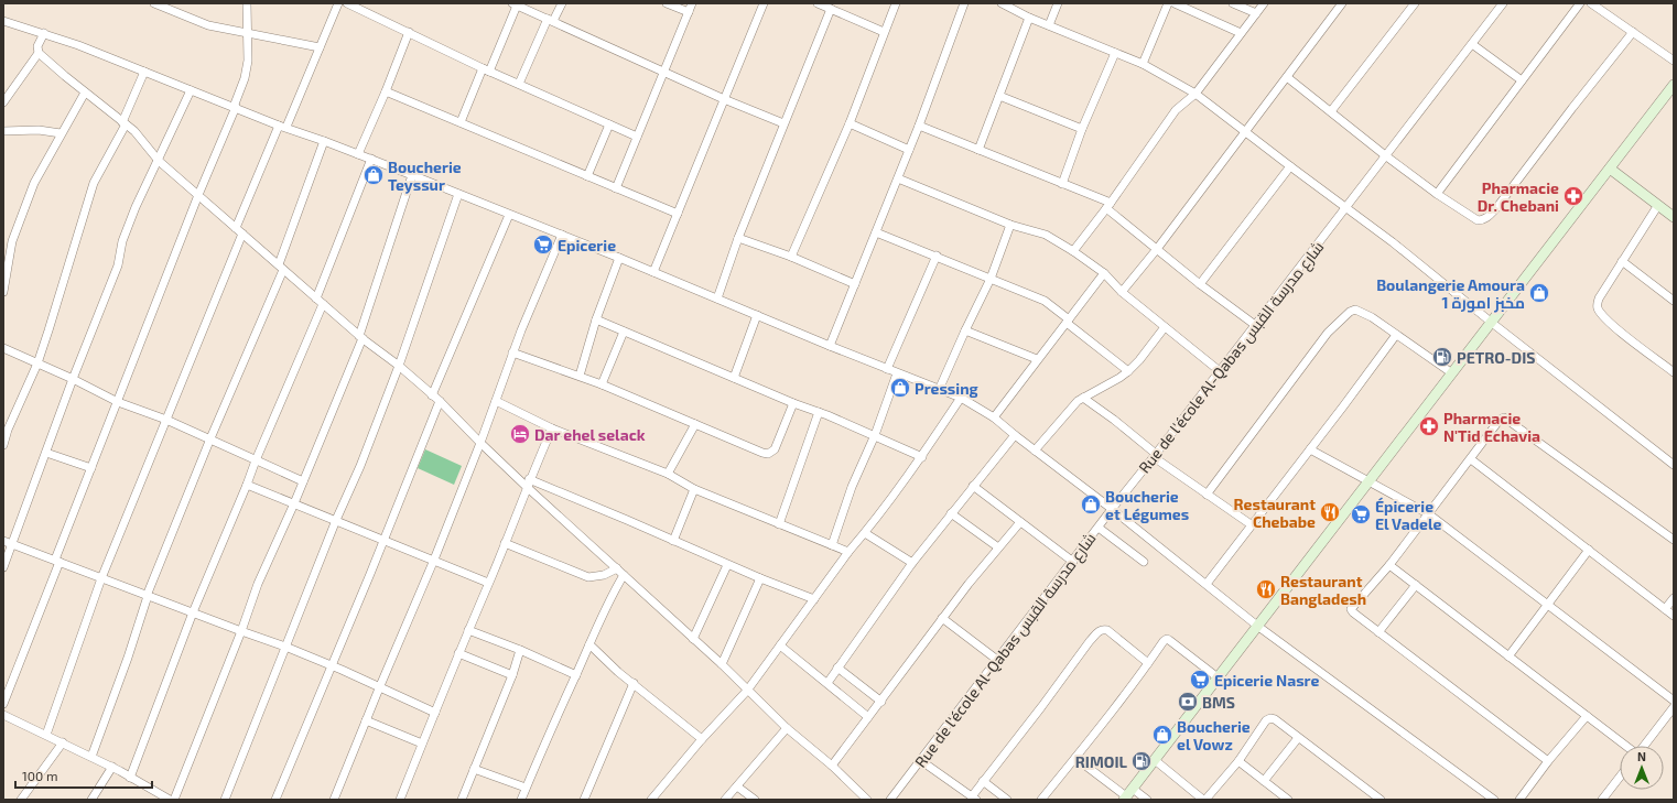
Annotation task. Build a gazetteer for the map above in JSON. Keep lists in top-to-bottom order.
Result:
{
  "streets": {
    "street": ["Rue de l'école Al-Qabas شارع مدرسة القبس"]
  },
  "places": {
    "shop": [
      "Boucherie Teyssur",
      "Boulangerie Amoura 1 مخبز امورة",
      "Pressing",
      "Boucherie et Légumes",
      "Boucherie el Vowz"
    ],
    "pharmacy": ["Pharmacie Dr. Chebani", "Pharmacie N'Tid Echavia"],
    "supermarket": ["Epicerie", "Épicerie El Vadele", "Epicerie Nasre"],
    "fuel station": ["PETRO-DIS", "RIMOIL"],
    "hotel": ["Dar ehel selack"],
    "restaurant": ["Restaurant Chebabe", "Restaurant Bangladesh"],
    "bank": ["BMS"]
  },
  "scale_bar": "100 m",
  "north": "top"
}
